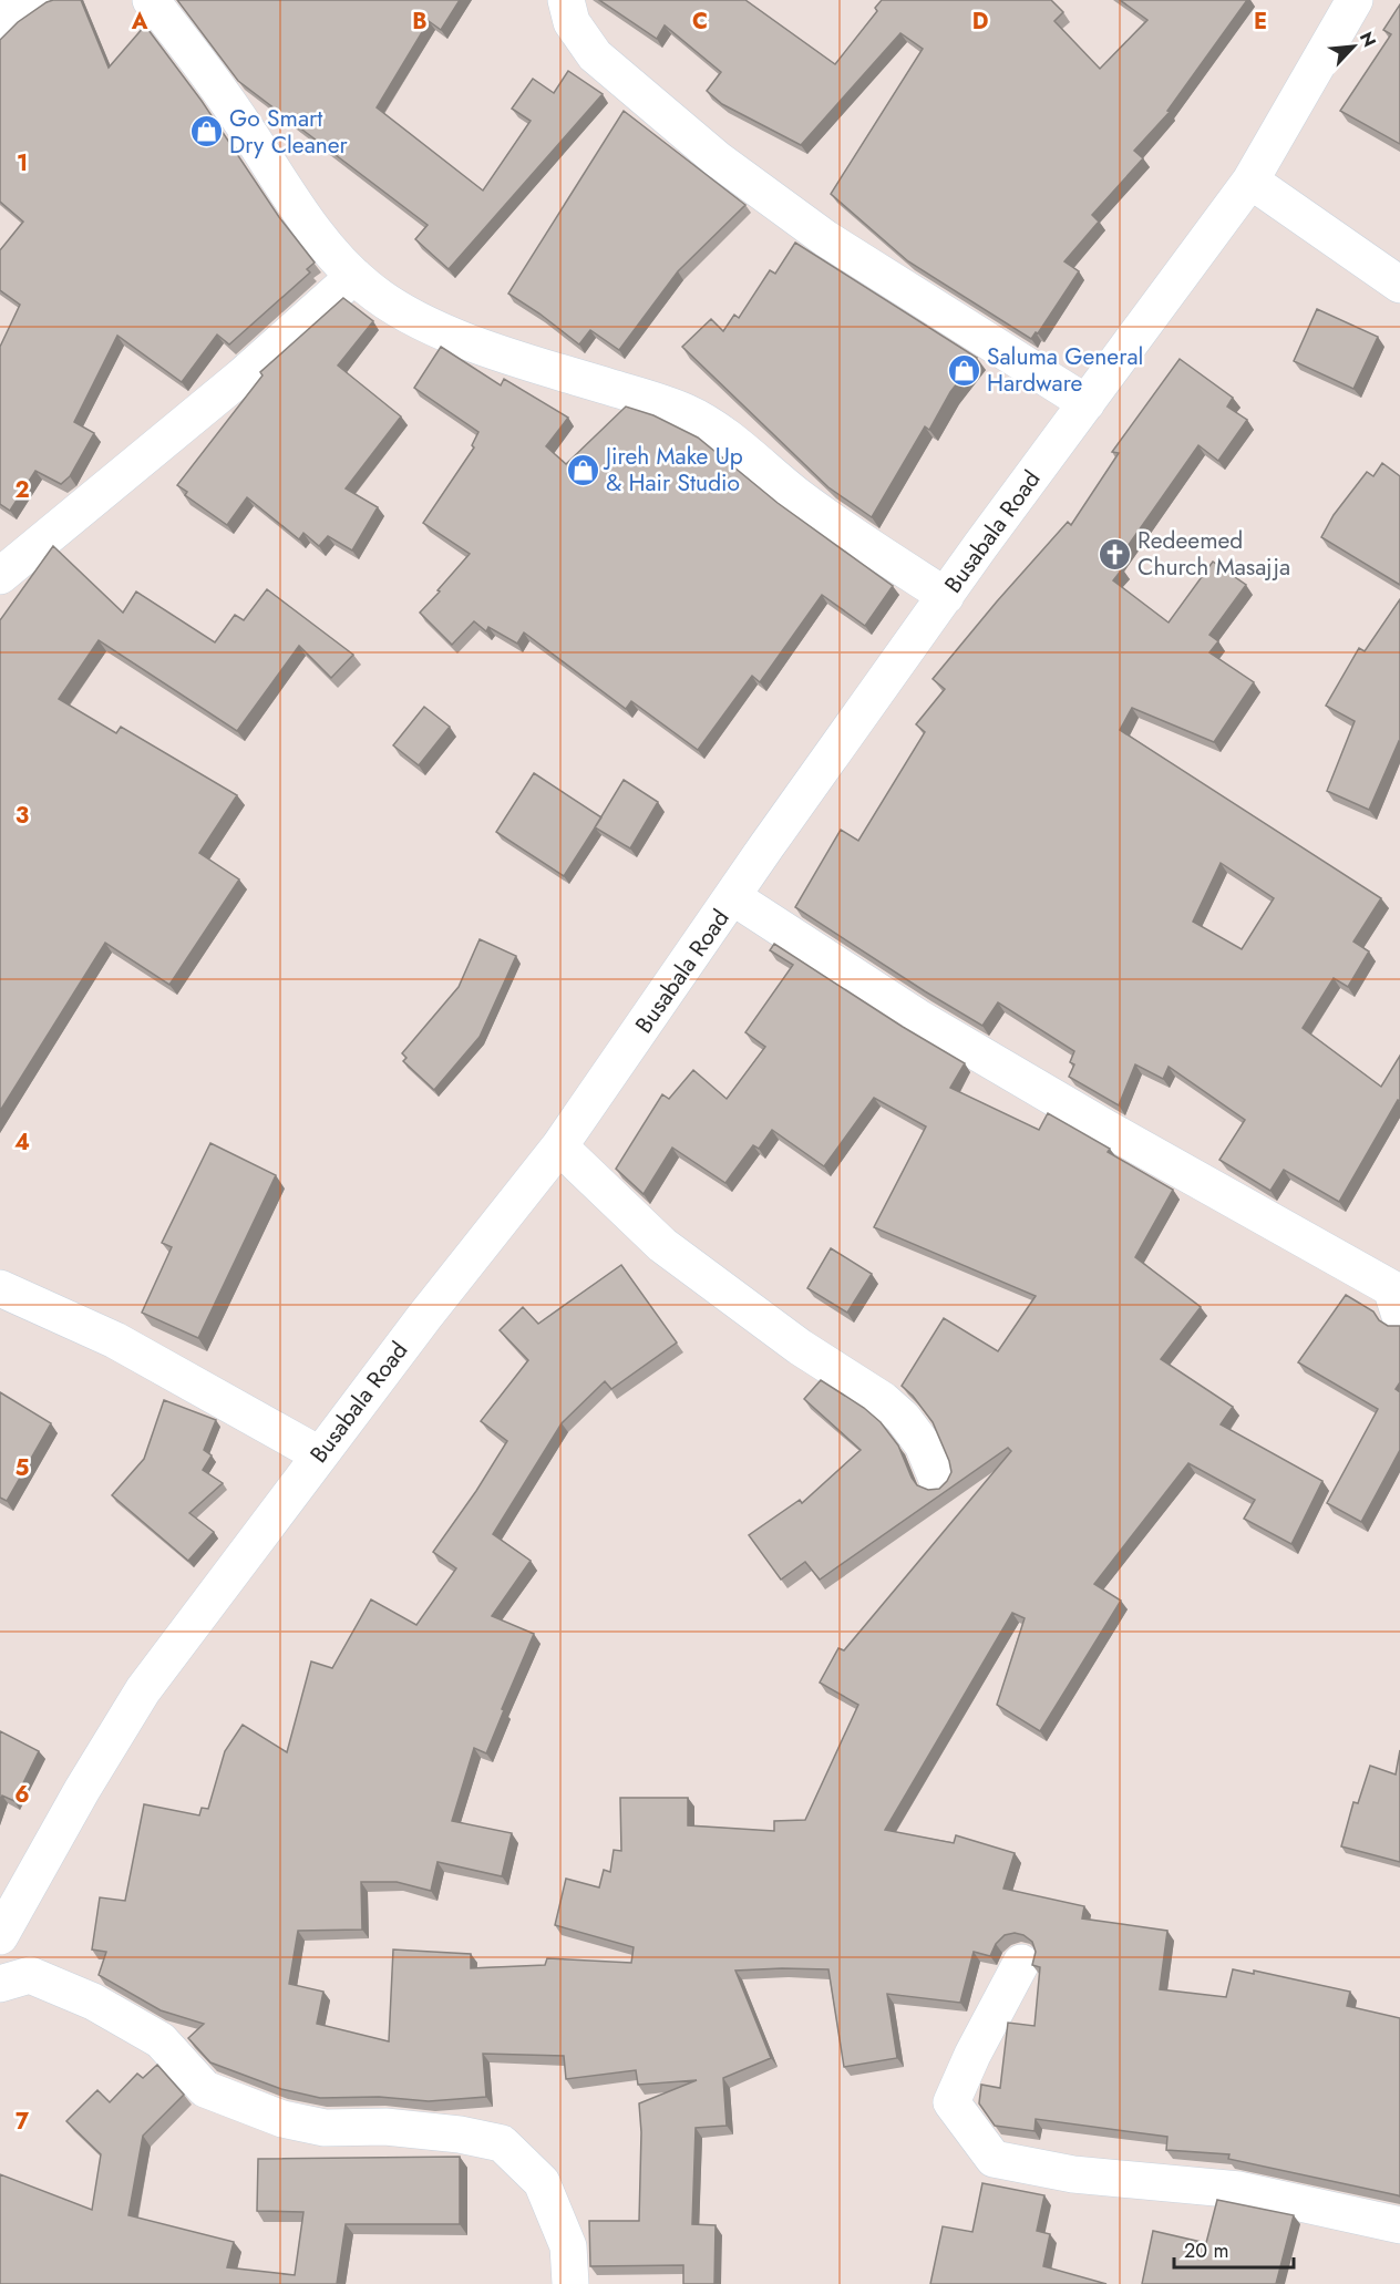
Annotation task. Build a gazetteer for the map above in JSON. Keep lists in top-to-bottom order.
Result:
{
  "streets": {
    "street": ["Busabala Road"]
  },
  "places": {
    "shop": ["Go Smart Dry Cleaner", "Saluma General Hardware", "Jireh Make Up & Hair Studio"],
    "church": ["Redeemed Church Masajja"]
  },
  "scale_bar": "20 m",
  "north": "top right",
  "grid": {
    "columns": [
      "A",
      "B",
      "C",
      "D",
      "E"
    ],
    "rows": [
      "1",
      "2",
      "3",
      "4",
      "5",
      "6",
      "7"
    ]
  }
}
